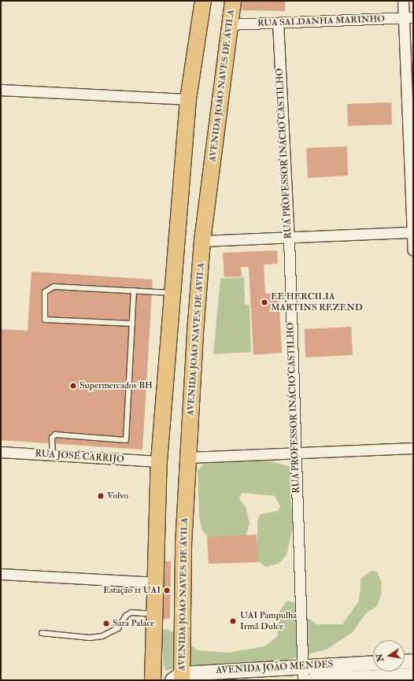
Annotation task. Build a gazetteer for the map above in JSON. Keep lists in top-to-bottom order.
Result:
{
  "streets": {
    "main road": ["AVENIDA JOÃO NAVES DE ÁVILA"],
    "street": [
      "RUA SALDANHA MARINHO",
      "RUA PROFESSOR INÁCIO CASTILHO",
      "RUA JOSÉ CARRIJO",
      "AVENIDA JOÃO MENDES"
    ]
  },
  "crossings": [
    ["RUA SALDANHA MARINHO", "AVENIDA JOÃO NAVES DE ÁVILA"],
    ["RUA SALDANHA MARINHO", "RUA PROFESSOR INÁCIO CASTILHO"],
    ["AVENIDA JOÃO NAVES DE ÁVILA", "AVENIDA JOÃO MENDES"],
    ["RUA PROFESSOR INÁCIO CASTILHO", "AVENIDA JOÃO MENDES"]
  ],
  "places": [
    "EE HERCILIA MARTINS REZEND",
    "Supermercados BH",
    "Volvo",
    "Estação 11 UAI",
    "UAI Pampulha Irmã Dulce",
    "Sara Palace"
  ],
  "north": "left"
}
